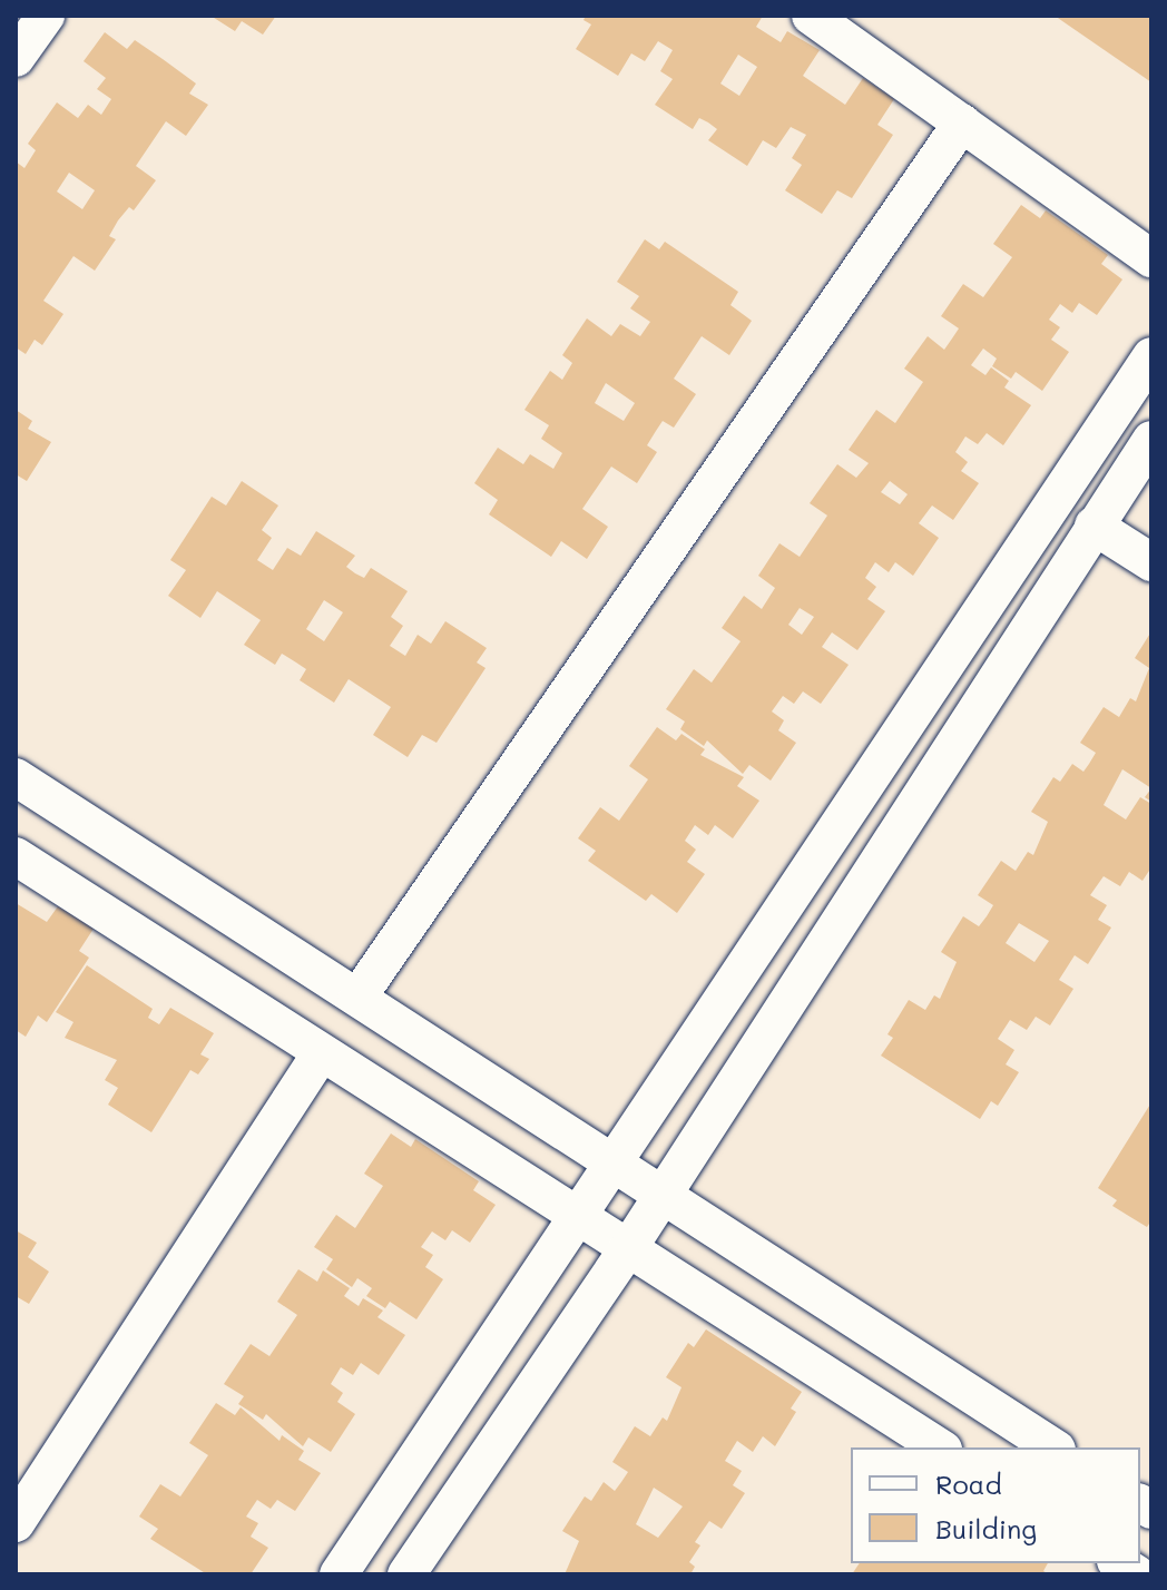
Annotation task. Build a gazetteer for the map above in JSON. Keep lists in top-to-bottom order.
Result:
{
  "legend": ["Road", "Building"]
}
